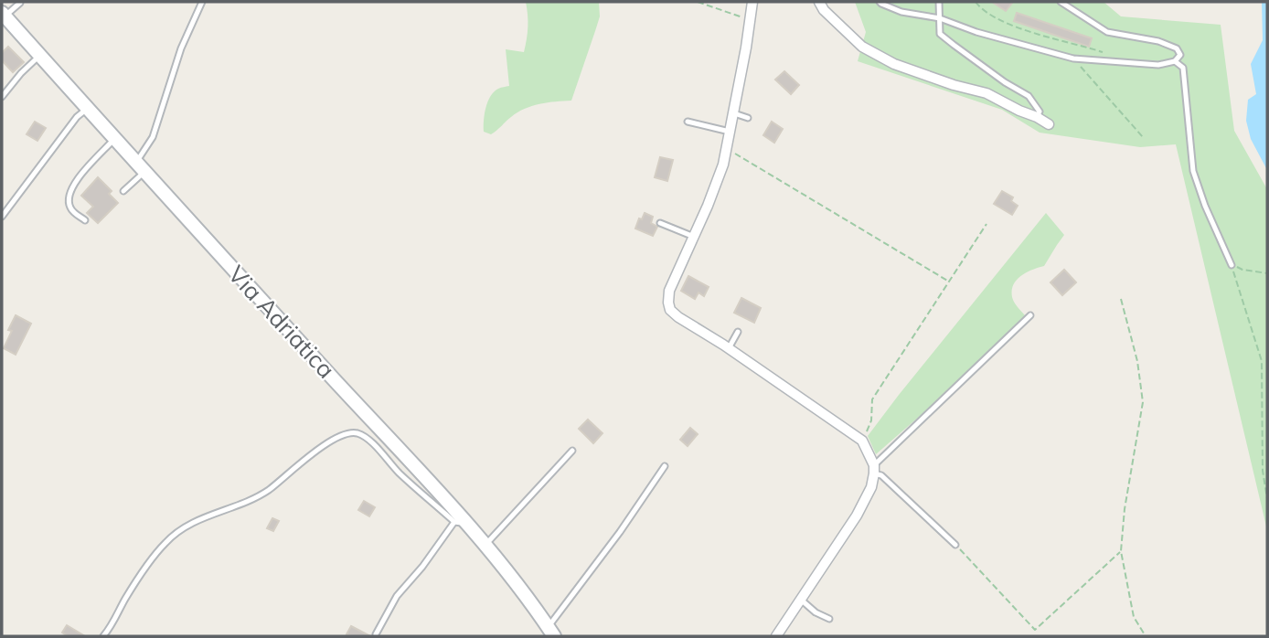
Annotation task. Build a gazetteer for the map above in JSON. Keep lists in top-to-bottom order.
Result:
{
  "streets": {
    "main road": ["Via Adriatica"]
  }
}
